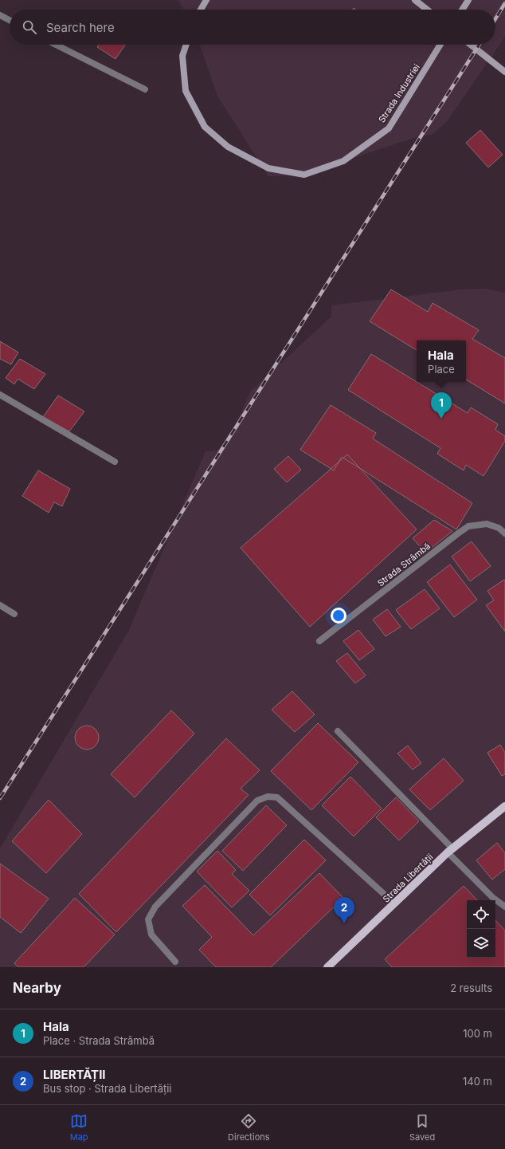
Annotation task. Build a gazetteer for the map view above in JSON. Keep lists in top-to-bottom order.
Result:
{
  "streets": {
    "main road": ["Strada Libertății"],
    "street": ["Strada Industriei", "Strada Strâmbă"]
  },
  "page": {
    "search": "Search here",
    "popup": ["Hala", "Place"],
    "pins": ["1", "2"],
    "heading": ["Nearby", "2 results"],
    "list": [
      {
        "mark": "1",
        "name": "Hala",
        "note": "Place · Strada Strâmbă",
        "value": "100 m"
      },
      {
        "mark": "2",
        "name": "LIBERTĂȚII",
        "note": "Bus stop · Strada Libertății",
        "value": "140 m"
      }
    ],
    "nav": ["Map", "Directions", "Saved"]
  }
}
